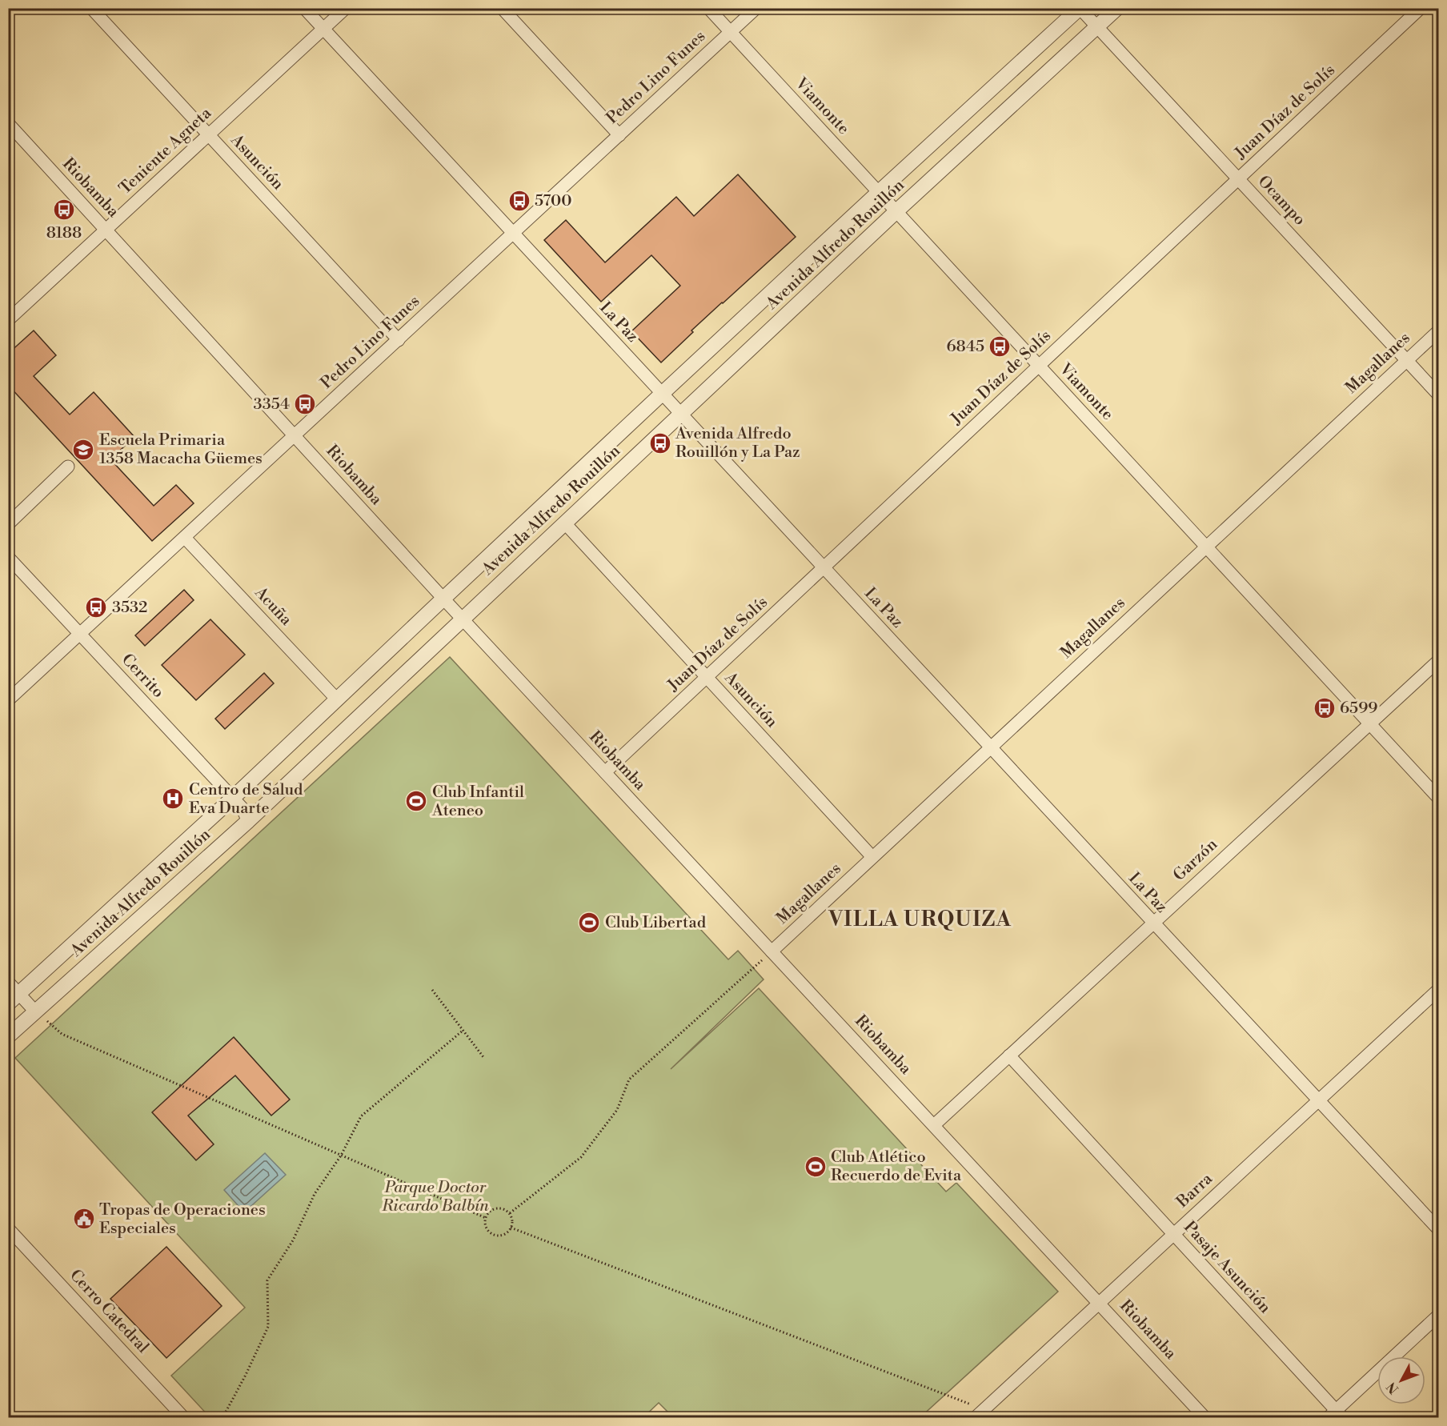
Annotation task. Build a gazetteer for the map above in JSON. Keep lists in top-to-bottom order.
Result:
{
  "streets": {
    "street": [
      "Pedro Lino Funes",
      "Viamonte",
      "Juan Díaz de Solís",
      "Teniente Agneta",
      "Asunción",
      "Riobamba",
      "Ocampo",
      "Avenida Alfredo Rouillón",
      "La Paz",
      "Magallanes",
      "Acuña",
      "Cerrito",
      "Garzón",
      "Barra",
      "Pasaje Asunción",
      "Cerro Catedral"
    ]
  },
  "crossings": [
    ["Pedro Lino Funes", "Viamonte"],
    ["Pedro Lino Funes", "Asunción"],
    ["Pedro Lino Funes", "Riobamba"],
    ["Pedro Lino Funes", "La Paz"],
    ["Pedro Lino Funes", "Acuña"],
    ["Pedro Lino Funes", "Cerrito"],
    ["Viamonte", "Juan Díaz de Solís"],
    ["Viamonte", "Avenida Alfredo Rouillón"],
    ["Viamonte", "Magallanes"],
    ["Viamonte", "Garzón"],
    ["Juan Díaz de Solís", "Asunción"],
    ["Juan Díaz de Solís", "Riobamba"],
    ["Juan Díaz de Solís", "Ocampo"],
    ["Juan Díaz de Solís", "La Paz"],
    ["Teniente Agneta", "Asunción"],
    ["Teniente Agneta", "Riobamba"],
    ["Teniente Agneta", "La Paz"],
    ["Asunción", "Avenida Alfredo Rouillón"],
    ["Asunción", "Magallanes"],
    ["Riobamba", "Avenida Alfredo Rouillón"],
    ["Riobamba", "Magallanes"],
    ["Riobamba", "Garzón"],
    ["Riobamba", "Barra"],
    ["Ocampo", "Avenida Alfredo Rouillón"],
    ["Ocampo", "Magallanes"],
    ["Avenida Alfredo Rouillón", "La Paz"],
    ["Avenida Alfredo Rouillón", "Acuña"],
    ["Avenida Alfredo Rouillón", "Cerrito"],
    ["La Paz", "Magallanes"],
    ["La Paz", "Garzón"],
    ["La Paz", "Barra"],
    ["Garzón", "Pasaje Asunción"],
    ["Barra", "Pasaje Asunción"]
  ],
  "districts": ["VILLA URQUIZA"],
  "parks": ["Parque Doctor Ricardo Balbín"],
  "places": {
    "bus stop": [
      "5700",
      "8188",
      "6845",
      "3354",
      "Avenida Alfredo Rouillón y La Paz",
      "3532",
      "6599"
    ],
    "school or university": ["Escuela Primaria 1358 Macacha Güemes"],
    "hospital": ["Centro de Salud Eva Duarte"],
    "sports": ["Club Infantil Ateneo", "Club Libertad", "Club Atlético Recuerdo de Evita"],
    "public building": ["Tropas de Operaciones Especiales"]
  },
  "north": "bottom left"
}
